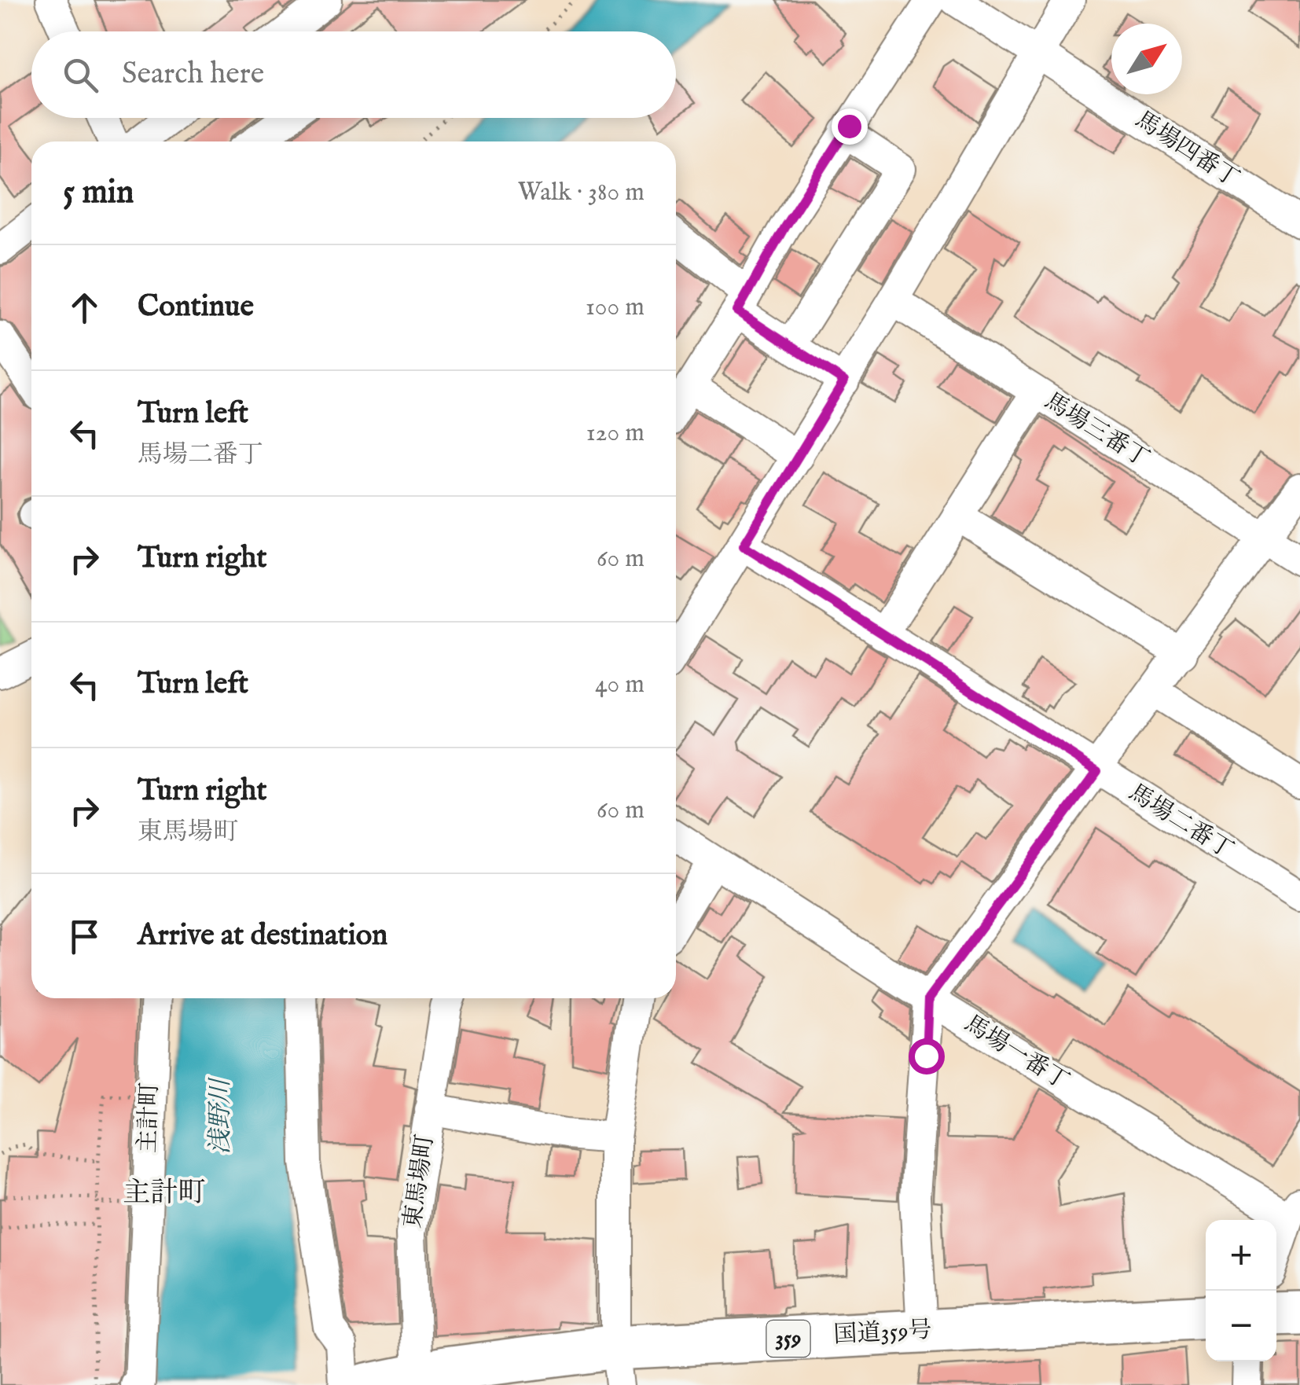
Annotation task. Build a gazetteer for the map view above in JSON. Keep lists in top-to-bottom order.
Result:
{
  "streets": {
    "highway": ["国道359号", "359"],
    "street": [
      "馬場四番丁",
      "馬場三番丁",
      "馬場二番丁",
      "馬場一番丁",
      "主計町",
      "東馬場町"
    ]
  },
  "crossings": [
    ["東馬場町", "国道359号"]
  ],
  "districts": ["主計町"],
  "water": ["浅野川"],
  "north": "top right",
  "page": {
    "search": "Search here",
    "heading": ["5 min", "Walk · 380 m"],
    "list": [
      ["Continue", "100 m"],
      ["Turn left", "馬場二番丁", "120 m"],
      ["Turn right", "60 m"],
      ["Turn left", "40 m"],
      ["Turn right", "東馬場町", "60 m"],
      "Arrive at destination"
    ],
    "map_buttons": ["+", "−"]
  }
}
